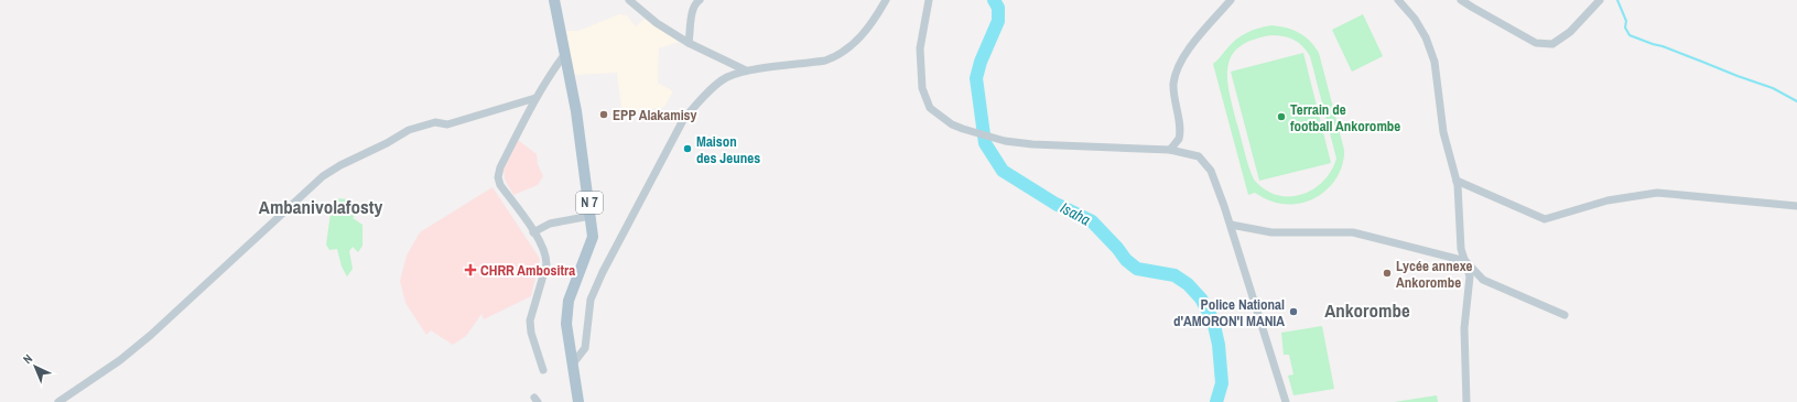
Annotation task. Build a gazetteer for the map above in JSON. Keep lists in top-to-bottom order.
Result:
{
  "streets": {
    "main road": ["N 7"]
  },
  "districts": ["Ambanivolafosty", "Ankorombe"],
  "water": ["Isaha"],
  "places": {
    "other": [
      "EPP Alakamisy",
      "Terrain de football Ankorombe",
      "Maison des Jeunes",
      "Lycée annexe Ankorombe",
      "Police National d'AMORON'I MANIA"
    ],
    "health": ["CHRR Ambositra"]
  },
  "north": "top left"
}
